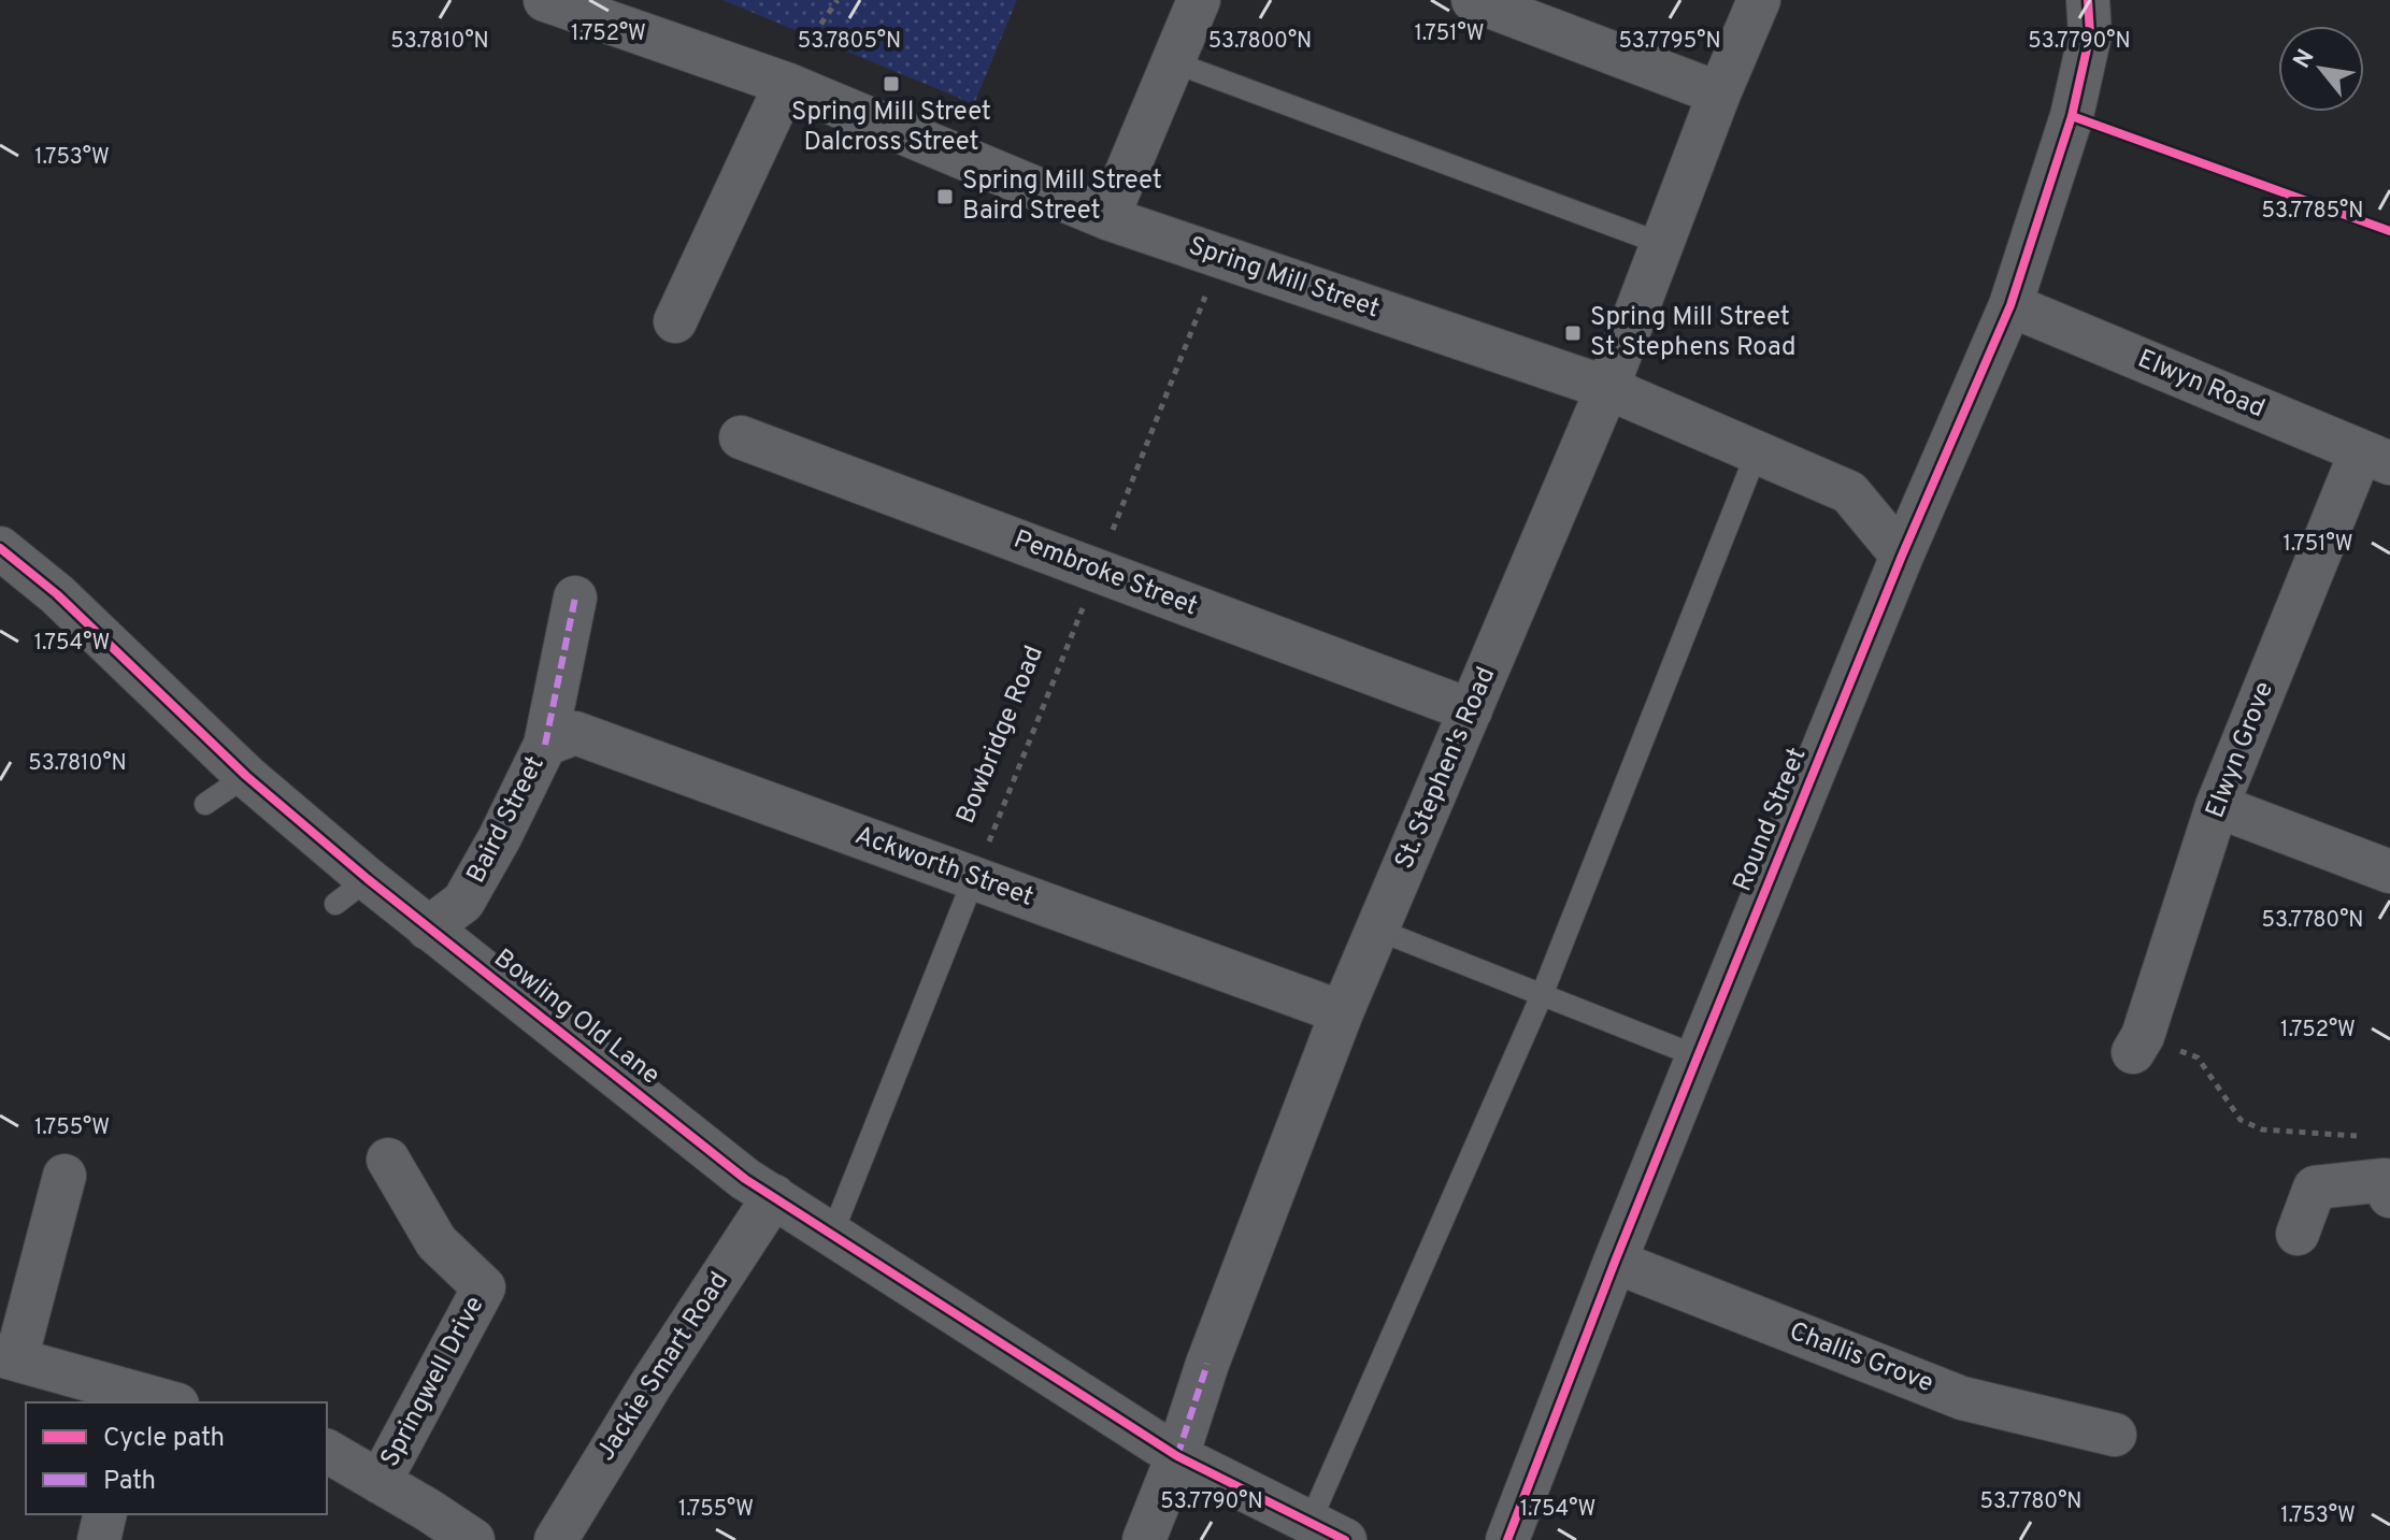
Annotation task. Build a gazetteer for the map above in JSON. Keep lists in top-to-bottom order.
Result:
{
  "streets": {
    "street": [
      "Spring Mill Street",
      "Elwyn Road",
      "Pembroke Street",
      "Elwyn Grove",
      "St. Stephen's Road",
      "Baird Street",
      "Round Street",
      "Ackworth Street",
      "Bowling Old Lane",
      "Challis Grove",
      "Jackie Smart Road",
      "Springwell Drive"
    ],
    "path": ["Bowbridge Road"]
  },
  "crossings": [
    ["Spring Mill Street", "Bowbridge Road"],
    ["Spring Mill Street", "St. Stephen's Road"],
    ["Spring Mill Street", "Round Street"],
    ["Elwyn Road", "Elwyn Grove"],
    ["Elwyn Road", "Round Street"],
    ["Pembroke Street", "Bowbridge Road"],
    ["Pembroke Street", "St. Stephen's Road"],
    ["Bowbridge Road", "Ackworth Street"],
    ["St. Stephen's Road", "Ackworth Street"],
    ["St. Stephen's Road", "Bowling Old Lane"],
    ["Baird Street", "Ackworth Street"],
    ["Baird Street", "Bowling Old Lane"],
    ["Round Street", "Challis Grove"],
    ["Bowling Old Lane", "Jackie Smart Road"]
  ],
  "places": {
    "transit": ["Spring Mill Street Dalcross Street", "Spring Mill Street Baird Street", "Spring Mill Street St Stephens Road"]
  },
  "legend": ["Cycle path", "Path"],
  "north": "top left",
  "coordinates": [
    "1.752°W",
    "1.751°W",
    "53.7810°N",
    "53.7800°N",
    "53.7795°N",
    "53.7790°N",
    "53.7805°N",
    "1.753°W",
    "53.7785°N",
    "1.754°W",
    "53.7780°N",
    "1.755°W"
  ]
}
